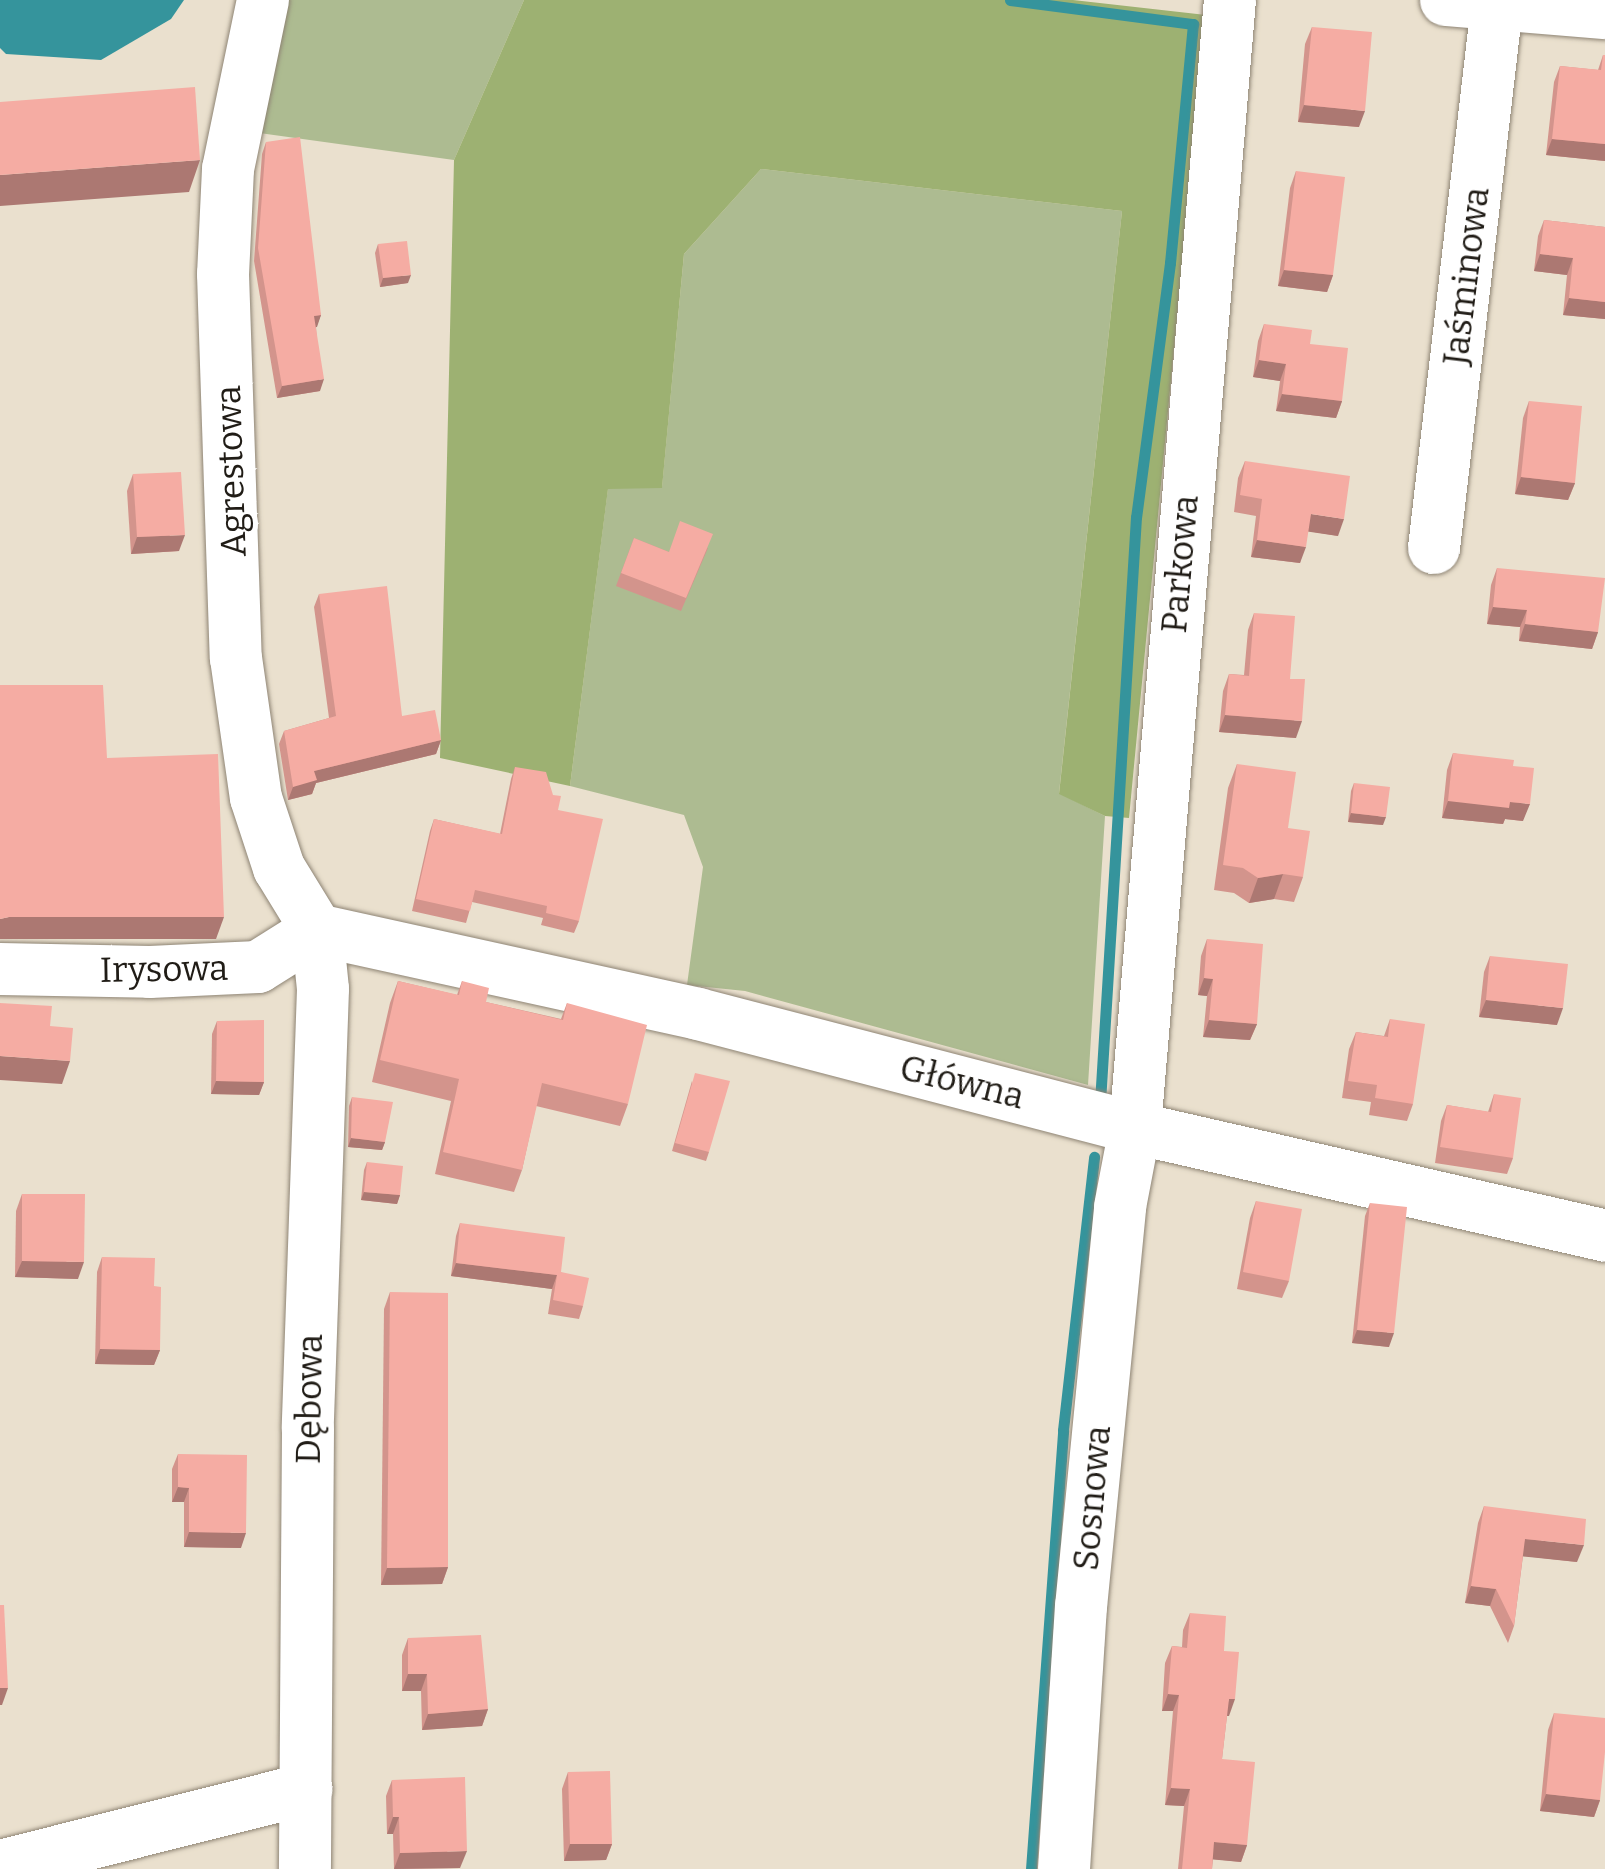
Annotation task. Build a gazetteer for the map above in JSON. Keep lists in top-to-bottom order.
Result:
{
  "streets": {
    "street": [
      "Jaśminowa",
      "Agrestowa",
      "Parkowa",
      "Irysowa",
      "Główna",
      "Dębowa",
      "Sosnowa"
    ]
  },
  "crossings": [
    ["Agrestowa", "Irysowa"],
    ["Agrestowa", "Główna"],
    ["Agrestowa", "Dębowa"],
    ["Parkowa", "Główna"],
    ["Parkowa", "Sosnowa"],
    ["Irysowa", "Główna"],
    ["Irysowa", "Dębowa"],
    ["Główna", "Dębowa"],
    ["Główna", "Sosnowa"]
  ]
}
